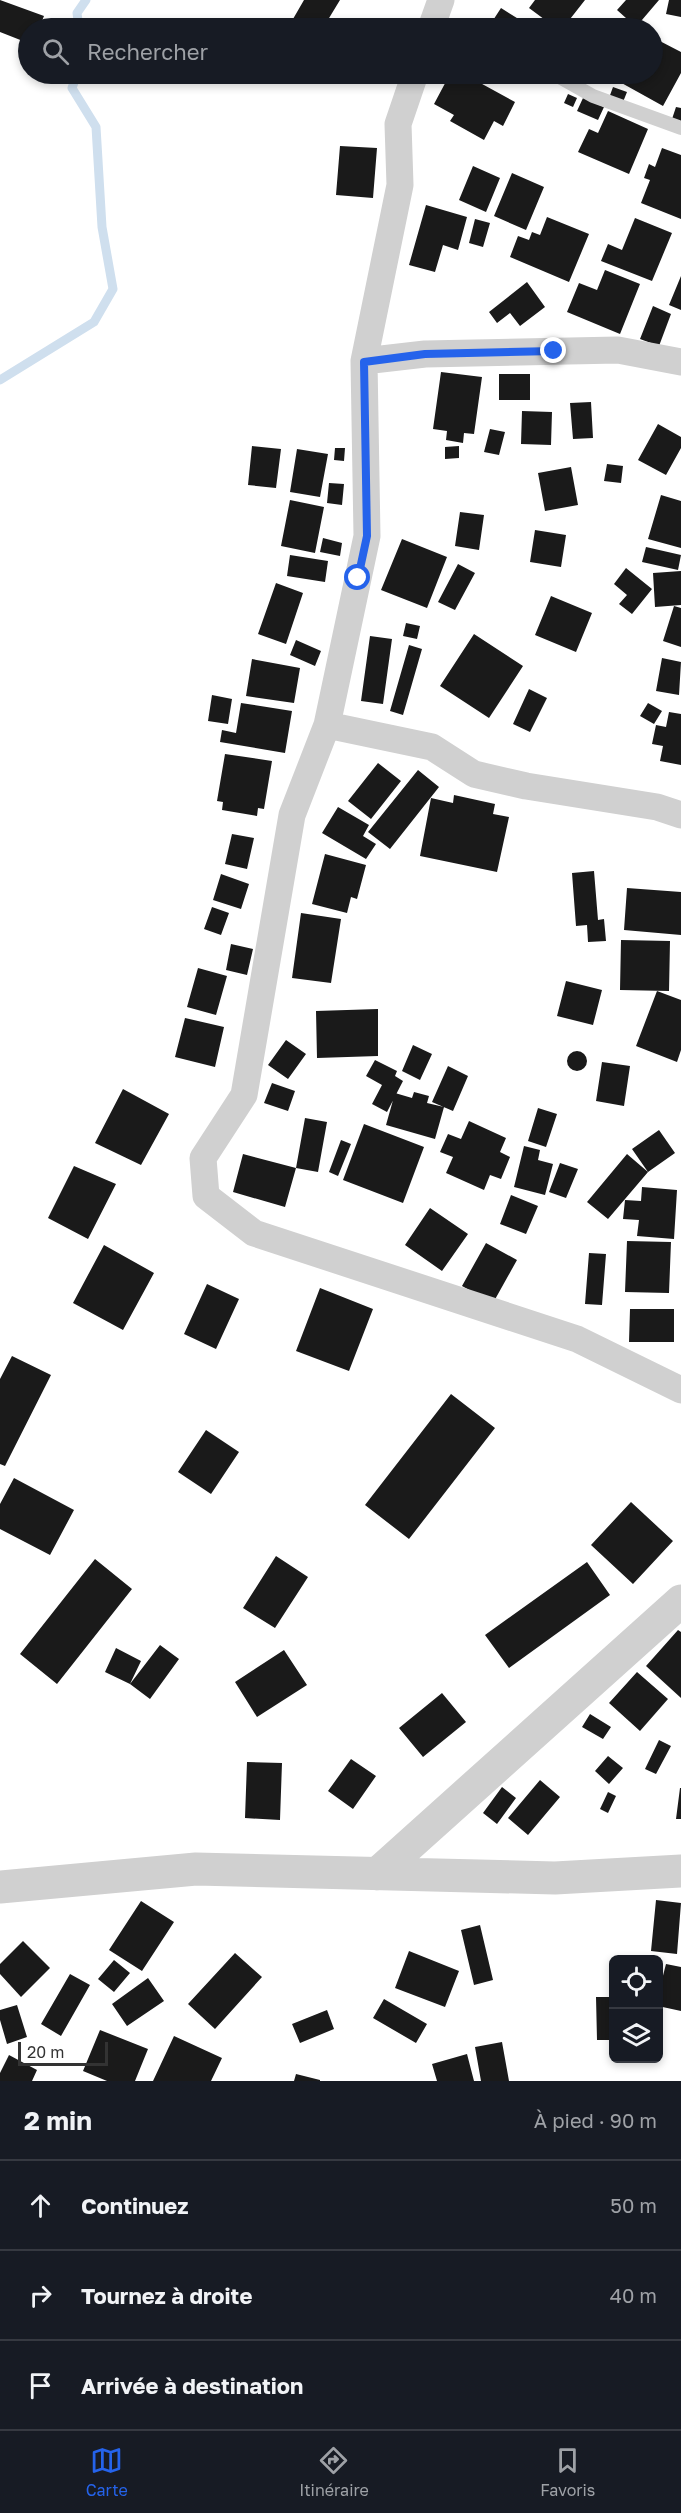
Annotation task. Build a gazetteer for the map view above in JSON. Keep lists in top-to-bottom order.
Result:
{
  "scale_bar": "20 m",
  "page": {
    "search": "Rechercher",
    "scale": "20 m",
    "heading": ["2 min", "À pied · 90 m"],
    "list": [
      ["Continuez", "50 m"],
      ["Tournez à droite", "40 m"],
      "Arrivée à destination"
    ],
    "nav": ["Carte", "Itinéraire", "Favoris"]
  }
}
